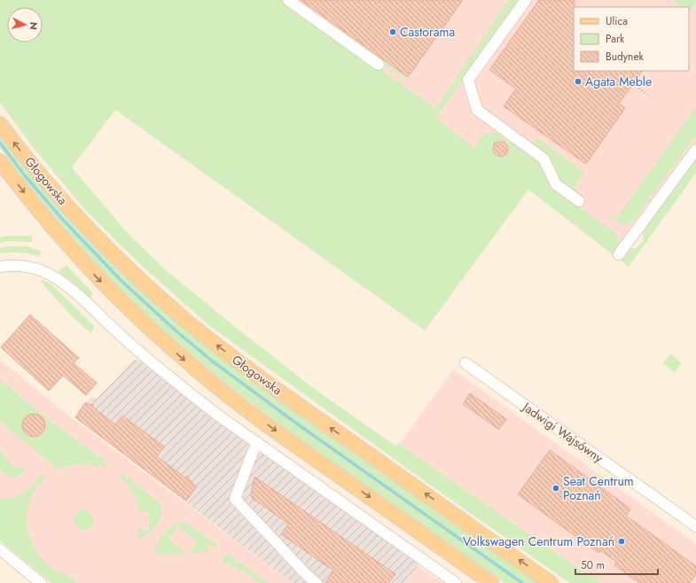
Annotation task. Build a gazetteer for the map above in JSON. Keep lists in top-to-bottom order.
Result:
{
  "streets": {
    "main road": ["Głogowska"],
    "street": ["Jadwigi Wajsówny"]
  },
  "places": [
    "Castorama",
    "Agata Meble",
    "Seat Centrum Poznań",
    "Volkswagen Centrum Poznań"
  ],
  "legend": ["Ulica", "Park", "Budynek"],
  "scale_bar": "50 m",
  "north": "right"
}
